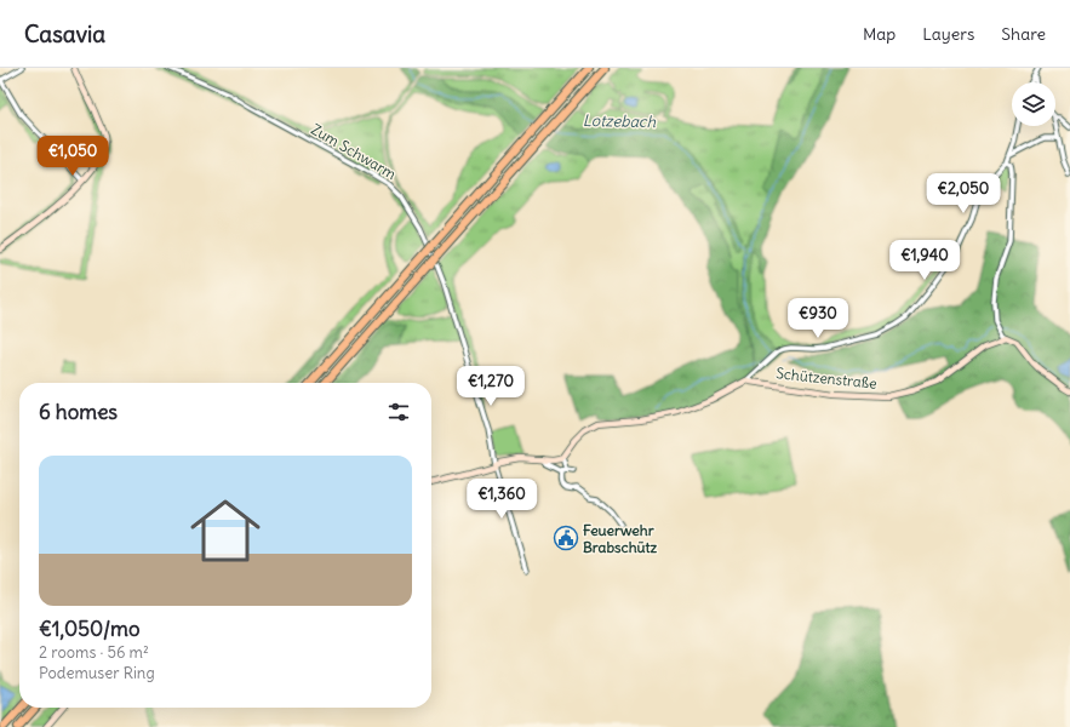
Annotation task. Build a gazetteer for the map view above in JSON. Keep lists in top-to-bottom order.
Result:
{
  "streets": {
    "street": ["Zum Schwarm", "Schützenstraße"]
  },
  "water": ["Lotzebach"],
  "places": {
    "public building": ["Feuerwehr Brabschütz"]
  },
  "page": {
    "header": "Casavia",
    "nav": ["Map", "Layers", "Share"],
    "price": [
      "€1,050",
      "€2,050",
      "€1,940",
      "€930",
      "€1,270",
      "€1,360"
    ],
    "heading": "6 homes",
    "list": [
      {
        "name": "€1,050/mo",
        "note": "2 rooms · 56 m² · Podemuser Ring"
      }
    ]
  }
}
